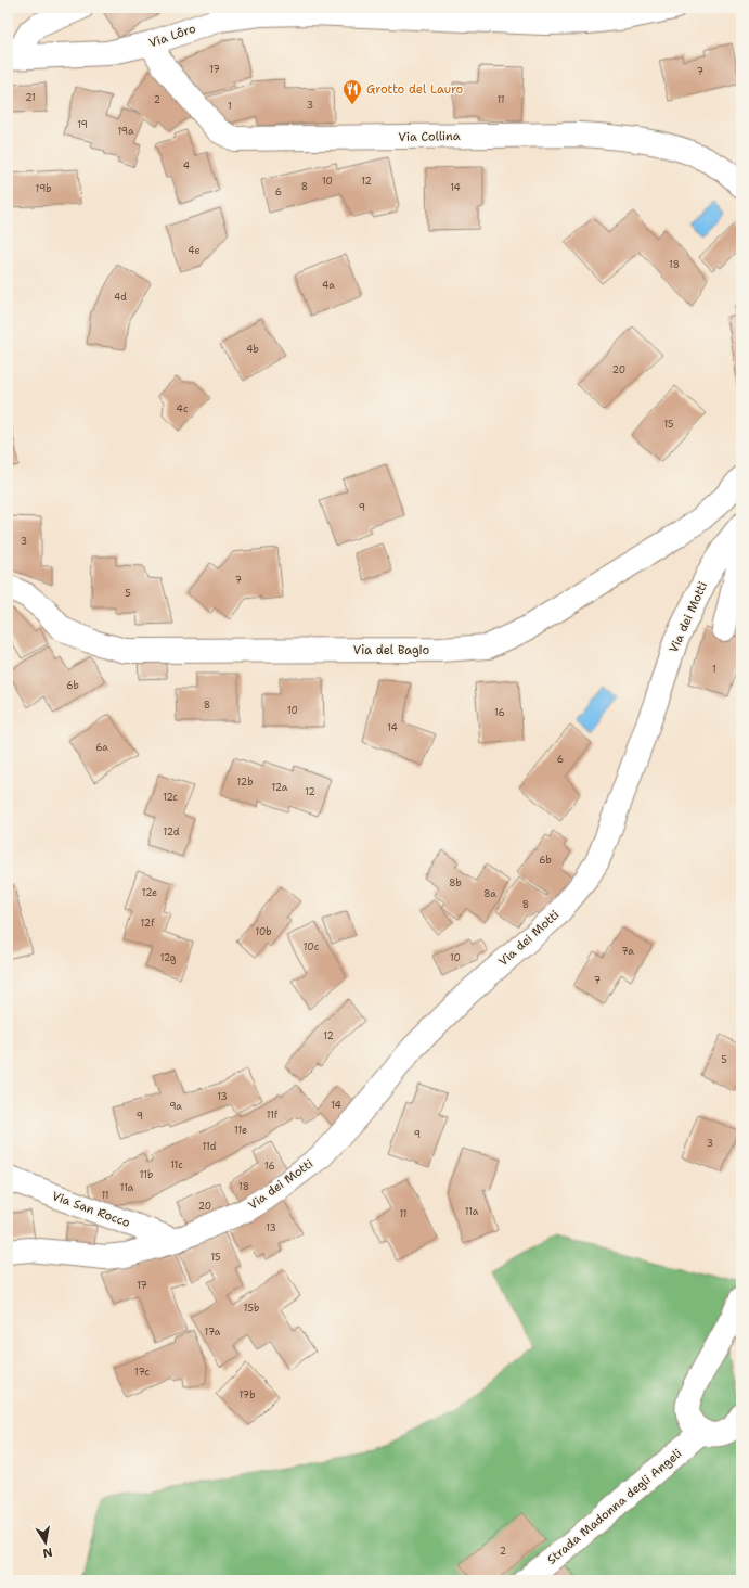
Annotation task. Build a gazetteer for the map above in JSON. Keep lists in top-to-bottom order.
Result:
{
  "streets": {
    "street": [
      "Via Lôro",
      "Via Collina",
      "Via dei Motti",
      "Via del Bagio",
      "Via San Rocco",
      "Strada Madonna degli Angeli"
    ]
  },
  "crossings": [
    ["Via Lôro", "Via Collina"],
    ["Via dei Motti", "Via San Rocco"]
  ],
  "places": {
    "restaurant": ["Grotto del Lauro"]
  },
  "house_numbers": [
    "17",
    "7",
    "21",
    "2",
    "11",
    "3",
    "1",
    "19",
    "19a",
    "4",
    "10",
    "12",
    "8",
    "14",
    "19b",
    "6",
    "4e",
    "18",
    "4a",
    "4d",
    "4b",
    "20",
    "4c",
    "15",
    "9",
    "3",
    "7",
    "5",
    "1",
    "6b",
    "8",
    "10",
    "16",
    "14",
    "6a",
    "6",
    "12b",
    "12a",
    "12",
    "12c",
    "12d",
    "6b",
    "8b",
    "12e",
    "8a",
    "8",
    "12f",
    "10b",
    "10c",
    "7a",
    "12g",
    "10",
    "7",
    "12",
    "5",
    "13",
    "14",
    "9a",
    "11f",
    "9",
    "11e",
    "9",
    "3",
    "11d",
    "11c",
    "16",
    "11b",
    "18",
    "11a",
    "11",
    "20",
    "11a",
    "11",
    "13",
    "15",
    "17",
    "15b",
    "17a",
    "17c",
    "17b",
    "2"
  ],
  "north": "bottom"
}
